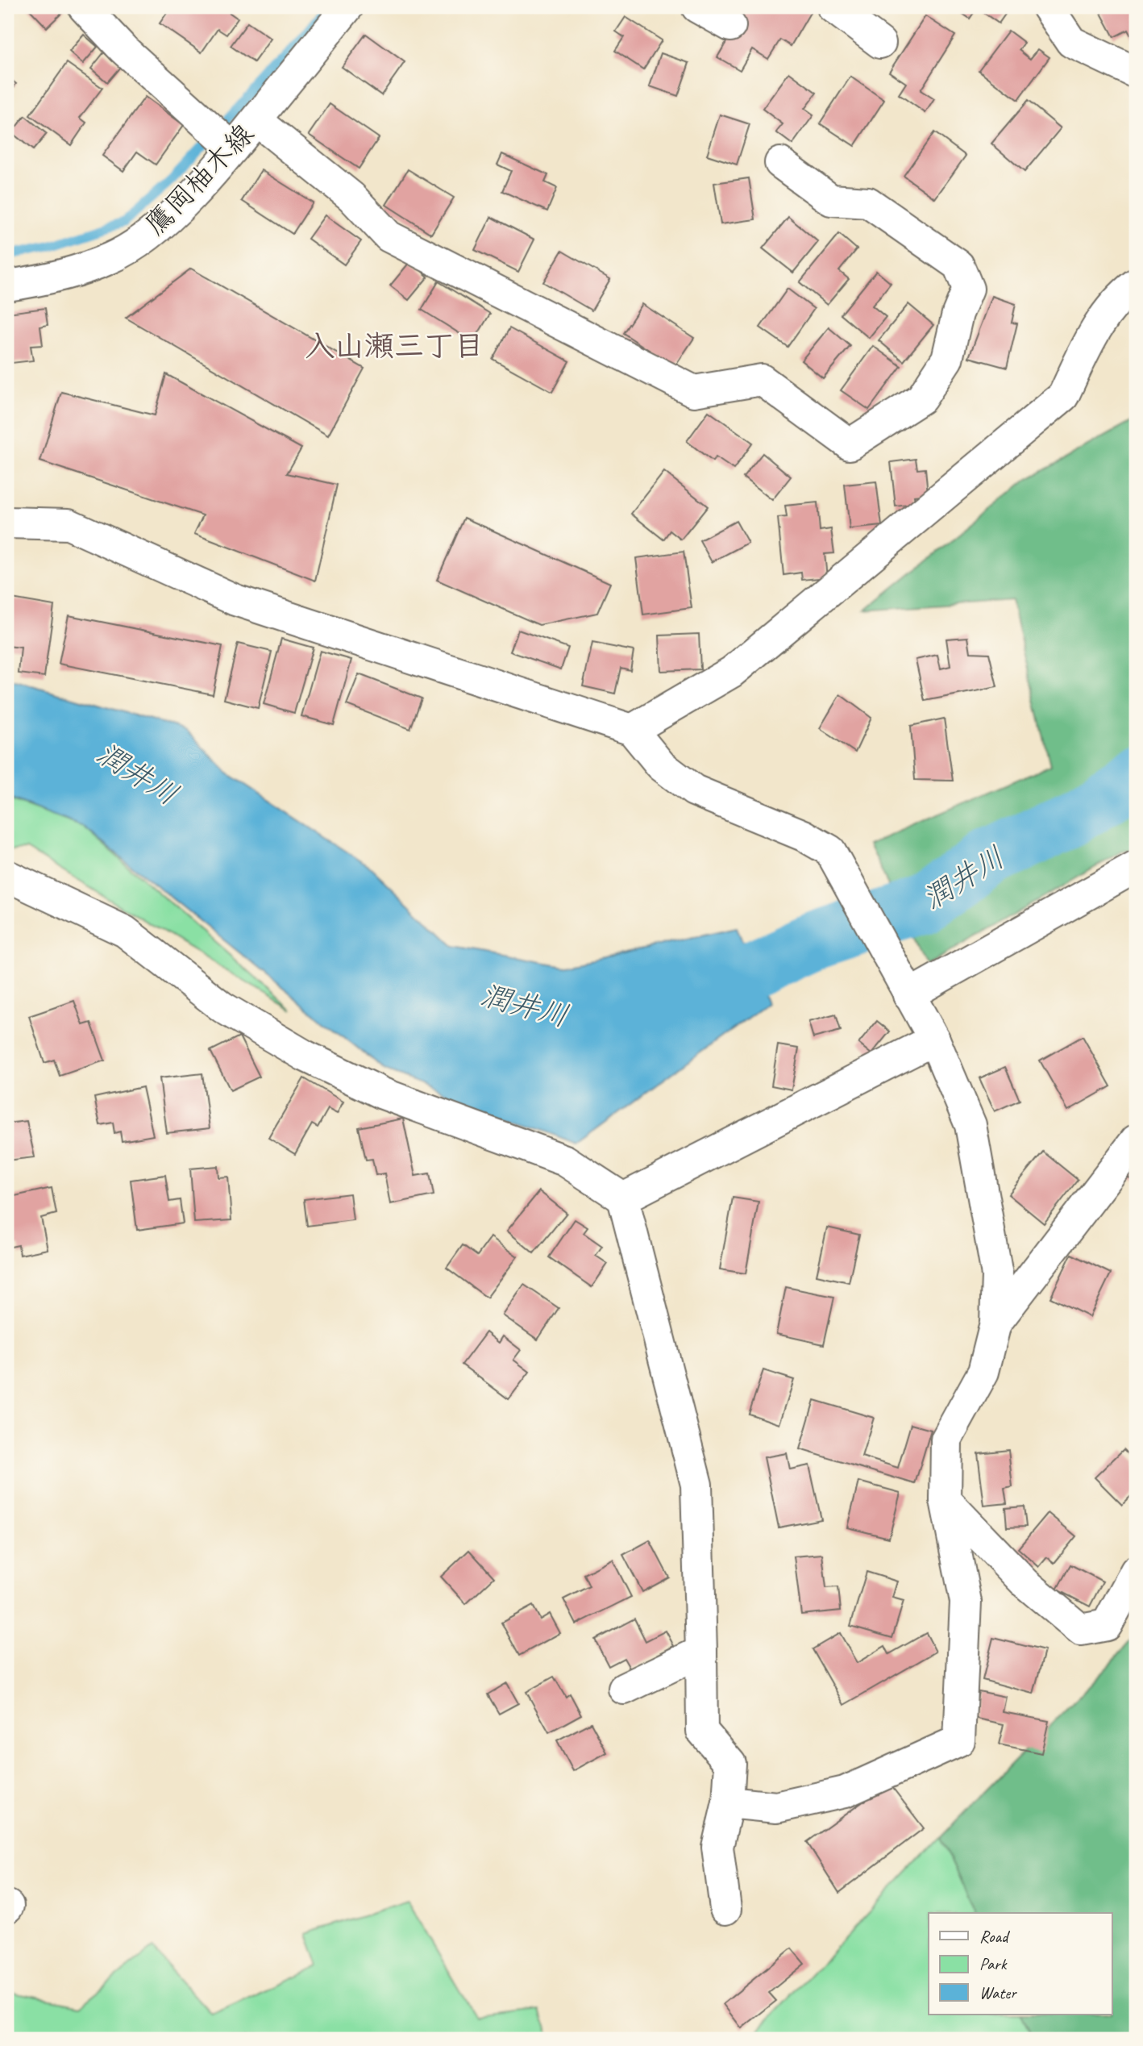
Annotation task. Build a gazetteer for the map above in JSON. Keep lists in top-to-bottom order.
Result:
{
  "streets": {
    "street": ["鷹岡柚木線"]
  },
  "districts": ["入山瀬三丁目"],
  "water": ["潤井川"],
  "legend": ["Road", "Park", "Water"]
}
